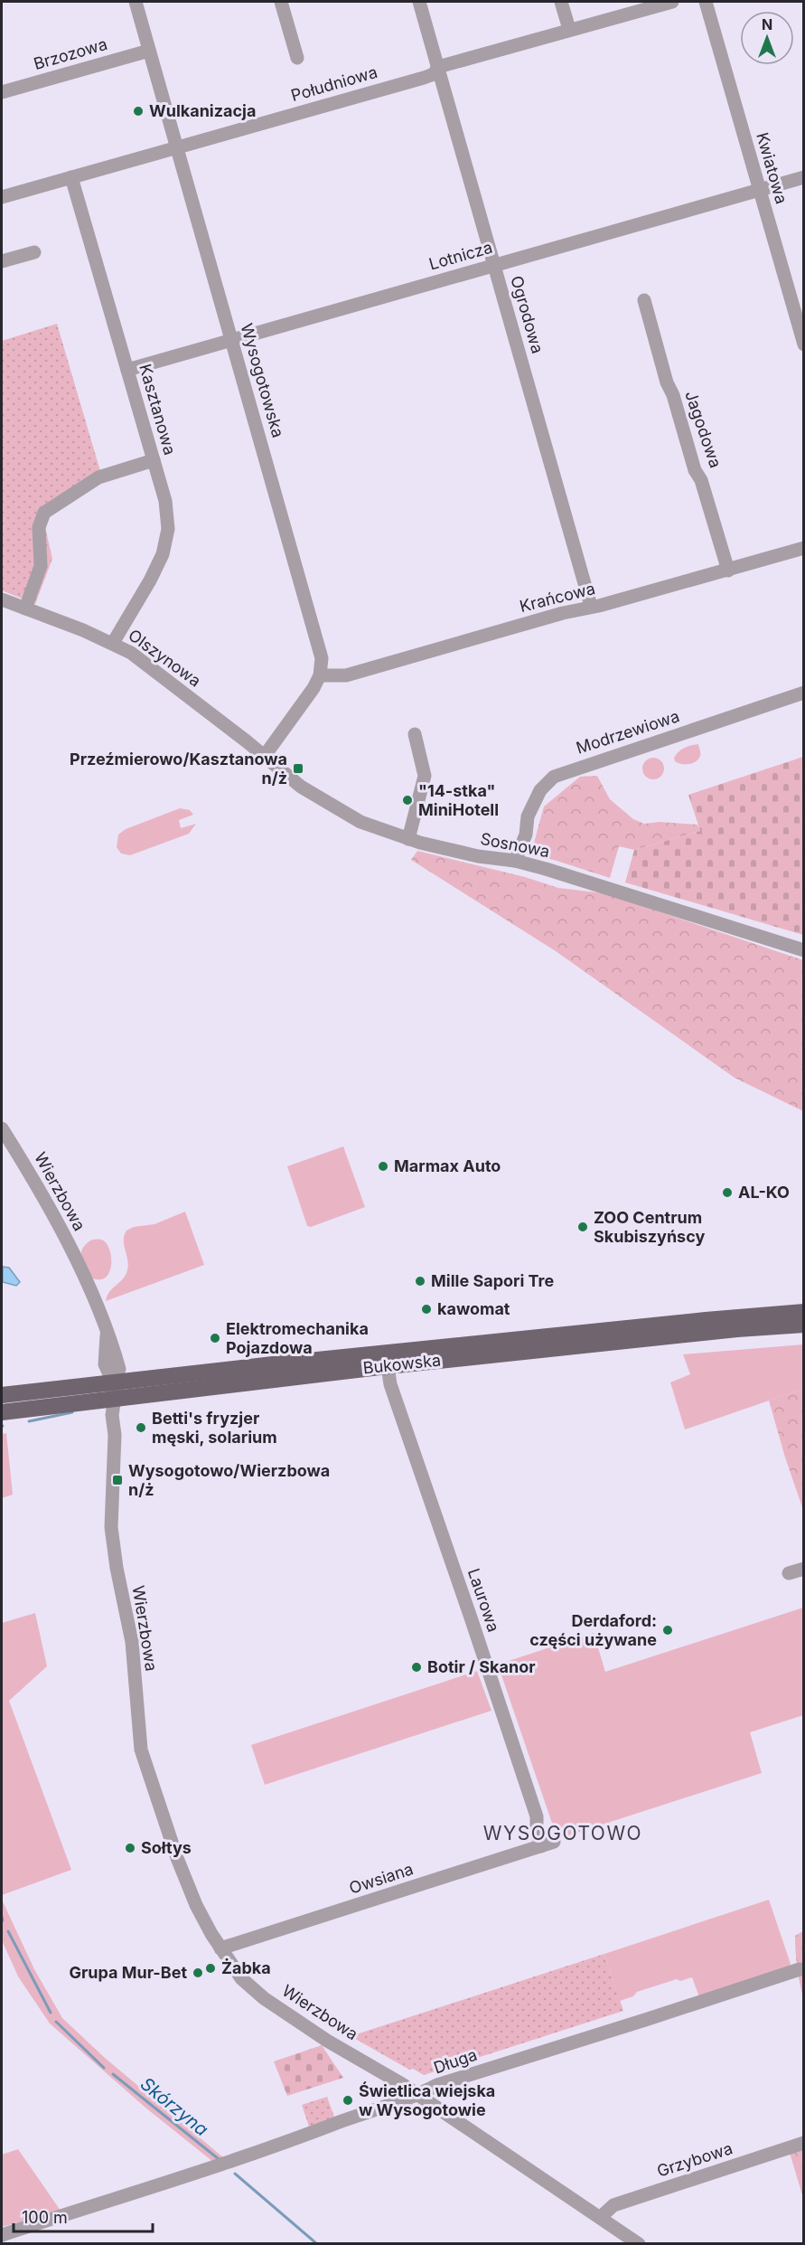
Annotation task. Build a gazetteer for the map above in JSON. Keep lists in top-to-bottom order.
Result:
{
  "streets": {
    "main road": ["Bukowska"],
    "street": [
      "Brzozowa",
      "Południowa",
      "Kwiatowa",
      "Lotnicza",
      "Ogrodowa",
      "Wysogotowska",
      "Kasztanowa",
      "Jagodowa",
      "Krańcowa",
      "Olszynowa",
      "Modrzewiowa",
      "Sosnowa",
      "Wierzbowa",
      "Laurowa",
      "Owsiana",
      "Długa",
      "Grzybowa"
    ]
  },
  "crossings": [
    ["Brzozowa", "Wysogotowska"],
    ["Południowa", "Ogrodowa"],
    ["Południowa", "Wysogotowska"],
    ["Południowa", "Kasztanowa"],
    ["Kwiatowa", "Lotnicza"],
    ["Lotnicza", "Ogrodowa"],
    ["Lotnicza", "Wysogotowska"],
    ["Lotnicza", "Kasztanowa"],
    ["Ogrodowa", "Krańcowa"],
    ["Wysogotowska", "Krańcowa"],
    ["Kasztanowa", "Olszynowa"],
    ["Jagodowa", "Krańcowa"],
    ["Olszynowa", "Sosnowa"],
    ["Modrzewiowa", "Sosnowa"],
    ["Wierzbowa", "Bukowska"],
    ["Wierzbowa", "Owsiana"],
    ["Wierzbowa", "Długa"],
    ["Wierzbowa", "Grzybowa"],
    ["Bukowska", "Laurowa"],
    ["Laurowa", "Owsiana"]
  ],
  "districts": ["WYSOGOTOWO"],
  "water": ["Skórzyna"],
  "places": {
    "other": [
      "Wulkanizacja",
      "\"14-stka\" MiniHotell",
      "Marmax Auto",
      "AL-KO",
      "ZOO Centrum Skubiszyńscy",
      "Mille Sapori Tre",
      "kawomat",
      "Elektromechanika Pojazdowa",
      "Betti's fryzjer męski, solarium",
      "Derdaford: części używane",
      "Botir / Skanor",
      "Sołtys",
      "Żabka",
      "Grupa Mur-Bet",
      "Świetlica wiejska w Wysogotowie"
    ],
    "transit": ["Przeźmierowo/Kasztanowa n/ż", "Wysogotowo/Wierzbowa n/ż"]
  },
  "scale_bar": "100 m",
  "north": "top"
}
